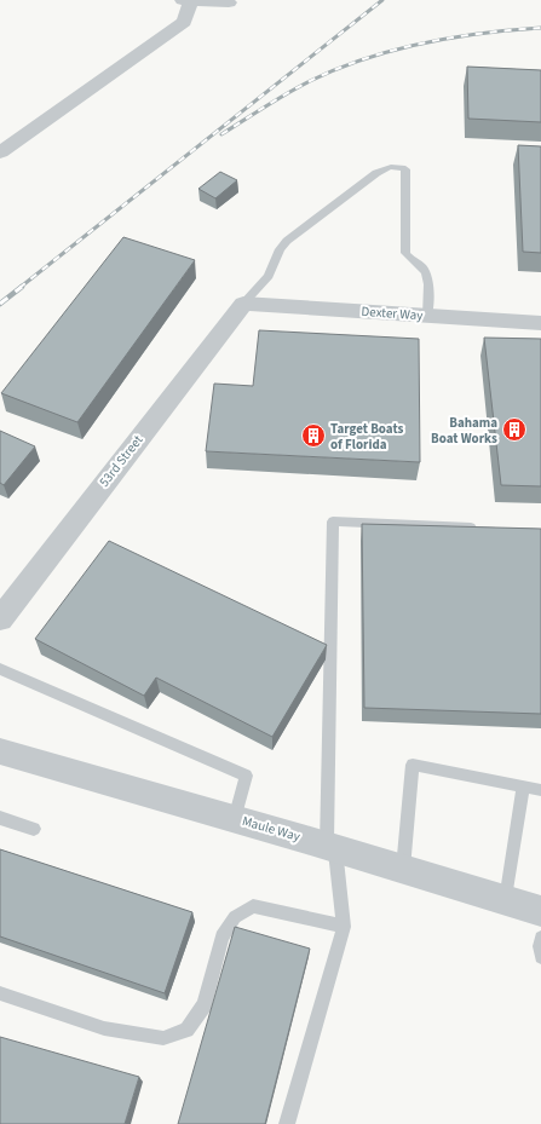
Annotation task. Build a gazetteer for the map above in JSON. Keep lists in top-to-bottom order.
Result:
{
  "streets": {
    "street": ["Dexter Way", "53rd Street", "Maule Way"]
  },
  "crossings": [
    ["Dexter Way", "53rd Street"]
  ],
  "places": {
    "building": ["Bahama Boat Works", "Target Boats of Florida"]
  }
}
